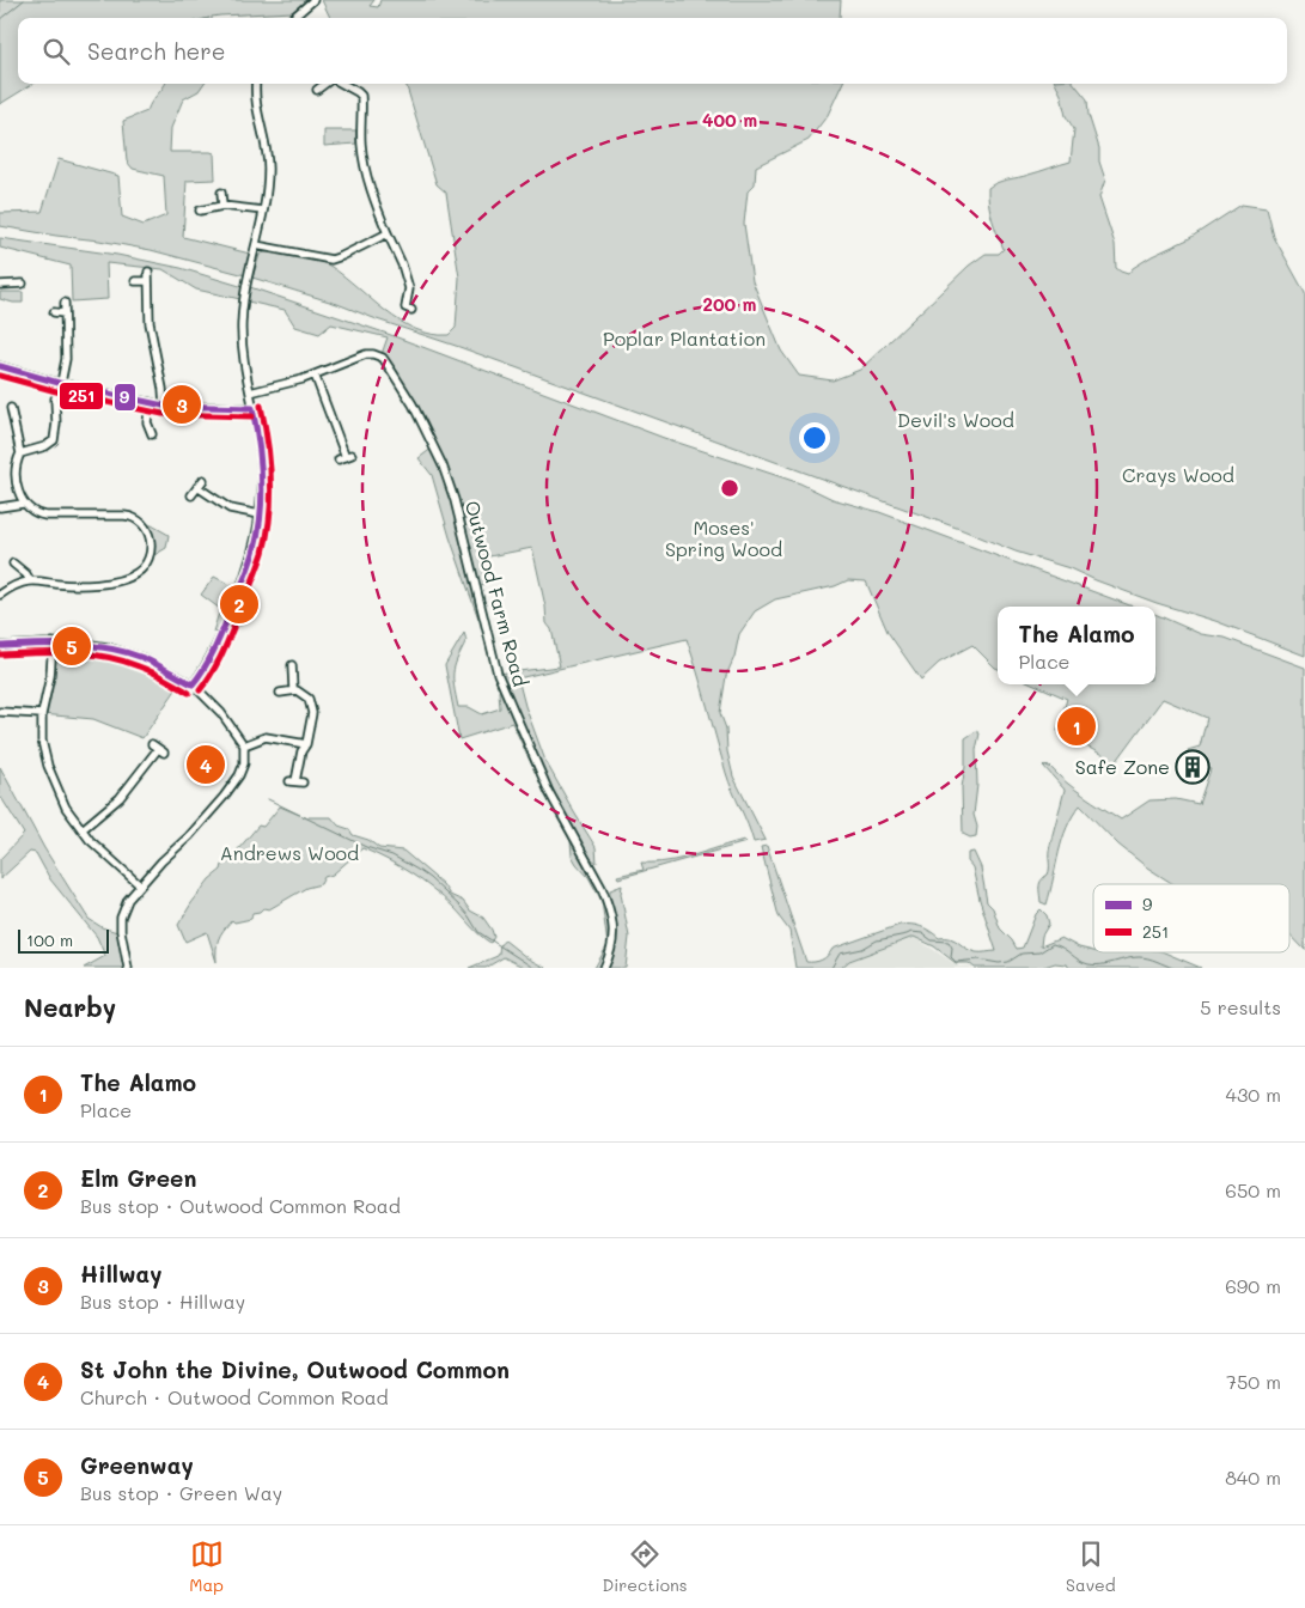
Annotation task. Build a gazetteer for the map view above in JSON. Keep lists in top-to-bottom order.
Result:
{
  "streets": {
    "street": ["Outwood Farm Road"]
  },
  "parks": [
    "Poplar Plantation",
    "Devil's Wood",
    "Crays Wood",
    "Moses' Spring Wood",
    "Andrews Wood"
  ],
  "places": {
    "building": ["Safe Zone"]
  },
  "lines": ["transit line 9", "transit line 251"],
  "legend": ["9", "251"],
  "scale_bar": "100 m",
  "page": {
    "search": "Search here",
    "pins": [
      "3",
      "2",
      "5",
      "1",
      "4"
    ],
    "popup": ["The Alamo", "Place"],
    "scale": "100 m",
    "heading": ["Nearby", "5 results"],
    "list": [
      {
        "mark": "1",
        "name": "The Alamo",
        "note": "Place",
        "value": "430 m"
      },
      {
        "mark": "2",
        "name": "Elm Green",
        "note": "Bus stop · Outwood Common Road",
        "value": "650 m"
      },
      {
        "mark": "3",
        "name": "Hillway",
        "note": "Bus stop · Hillway",
        "value": "690 m"
      },
      {
        "mark": "4",
        "name": "St John the Divine, Outwood Common",
        "note": "Church · Outwood Common Road",
        "value": "750 m"
      },
      {
        "mark": "5",
        "name": "Greenway",
        "note": "Bus stop · Green Way",
        "value": "840 m"
      }
    ],
    "nav": ["Map", "Directions", "Saved"]
  },
  "rings": ["400 m", "200 m"]
}
